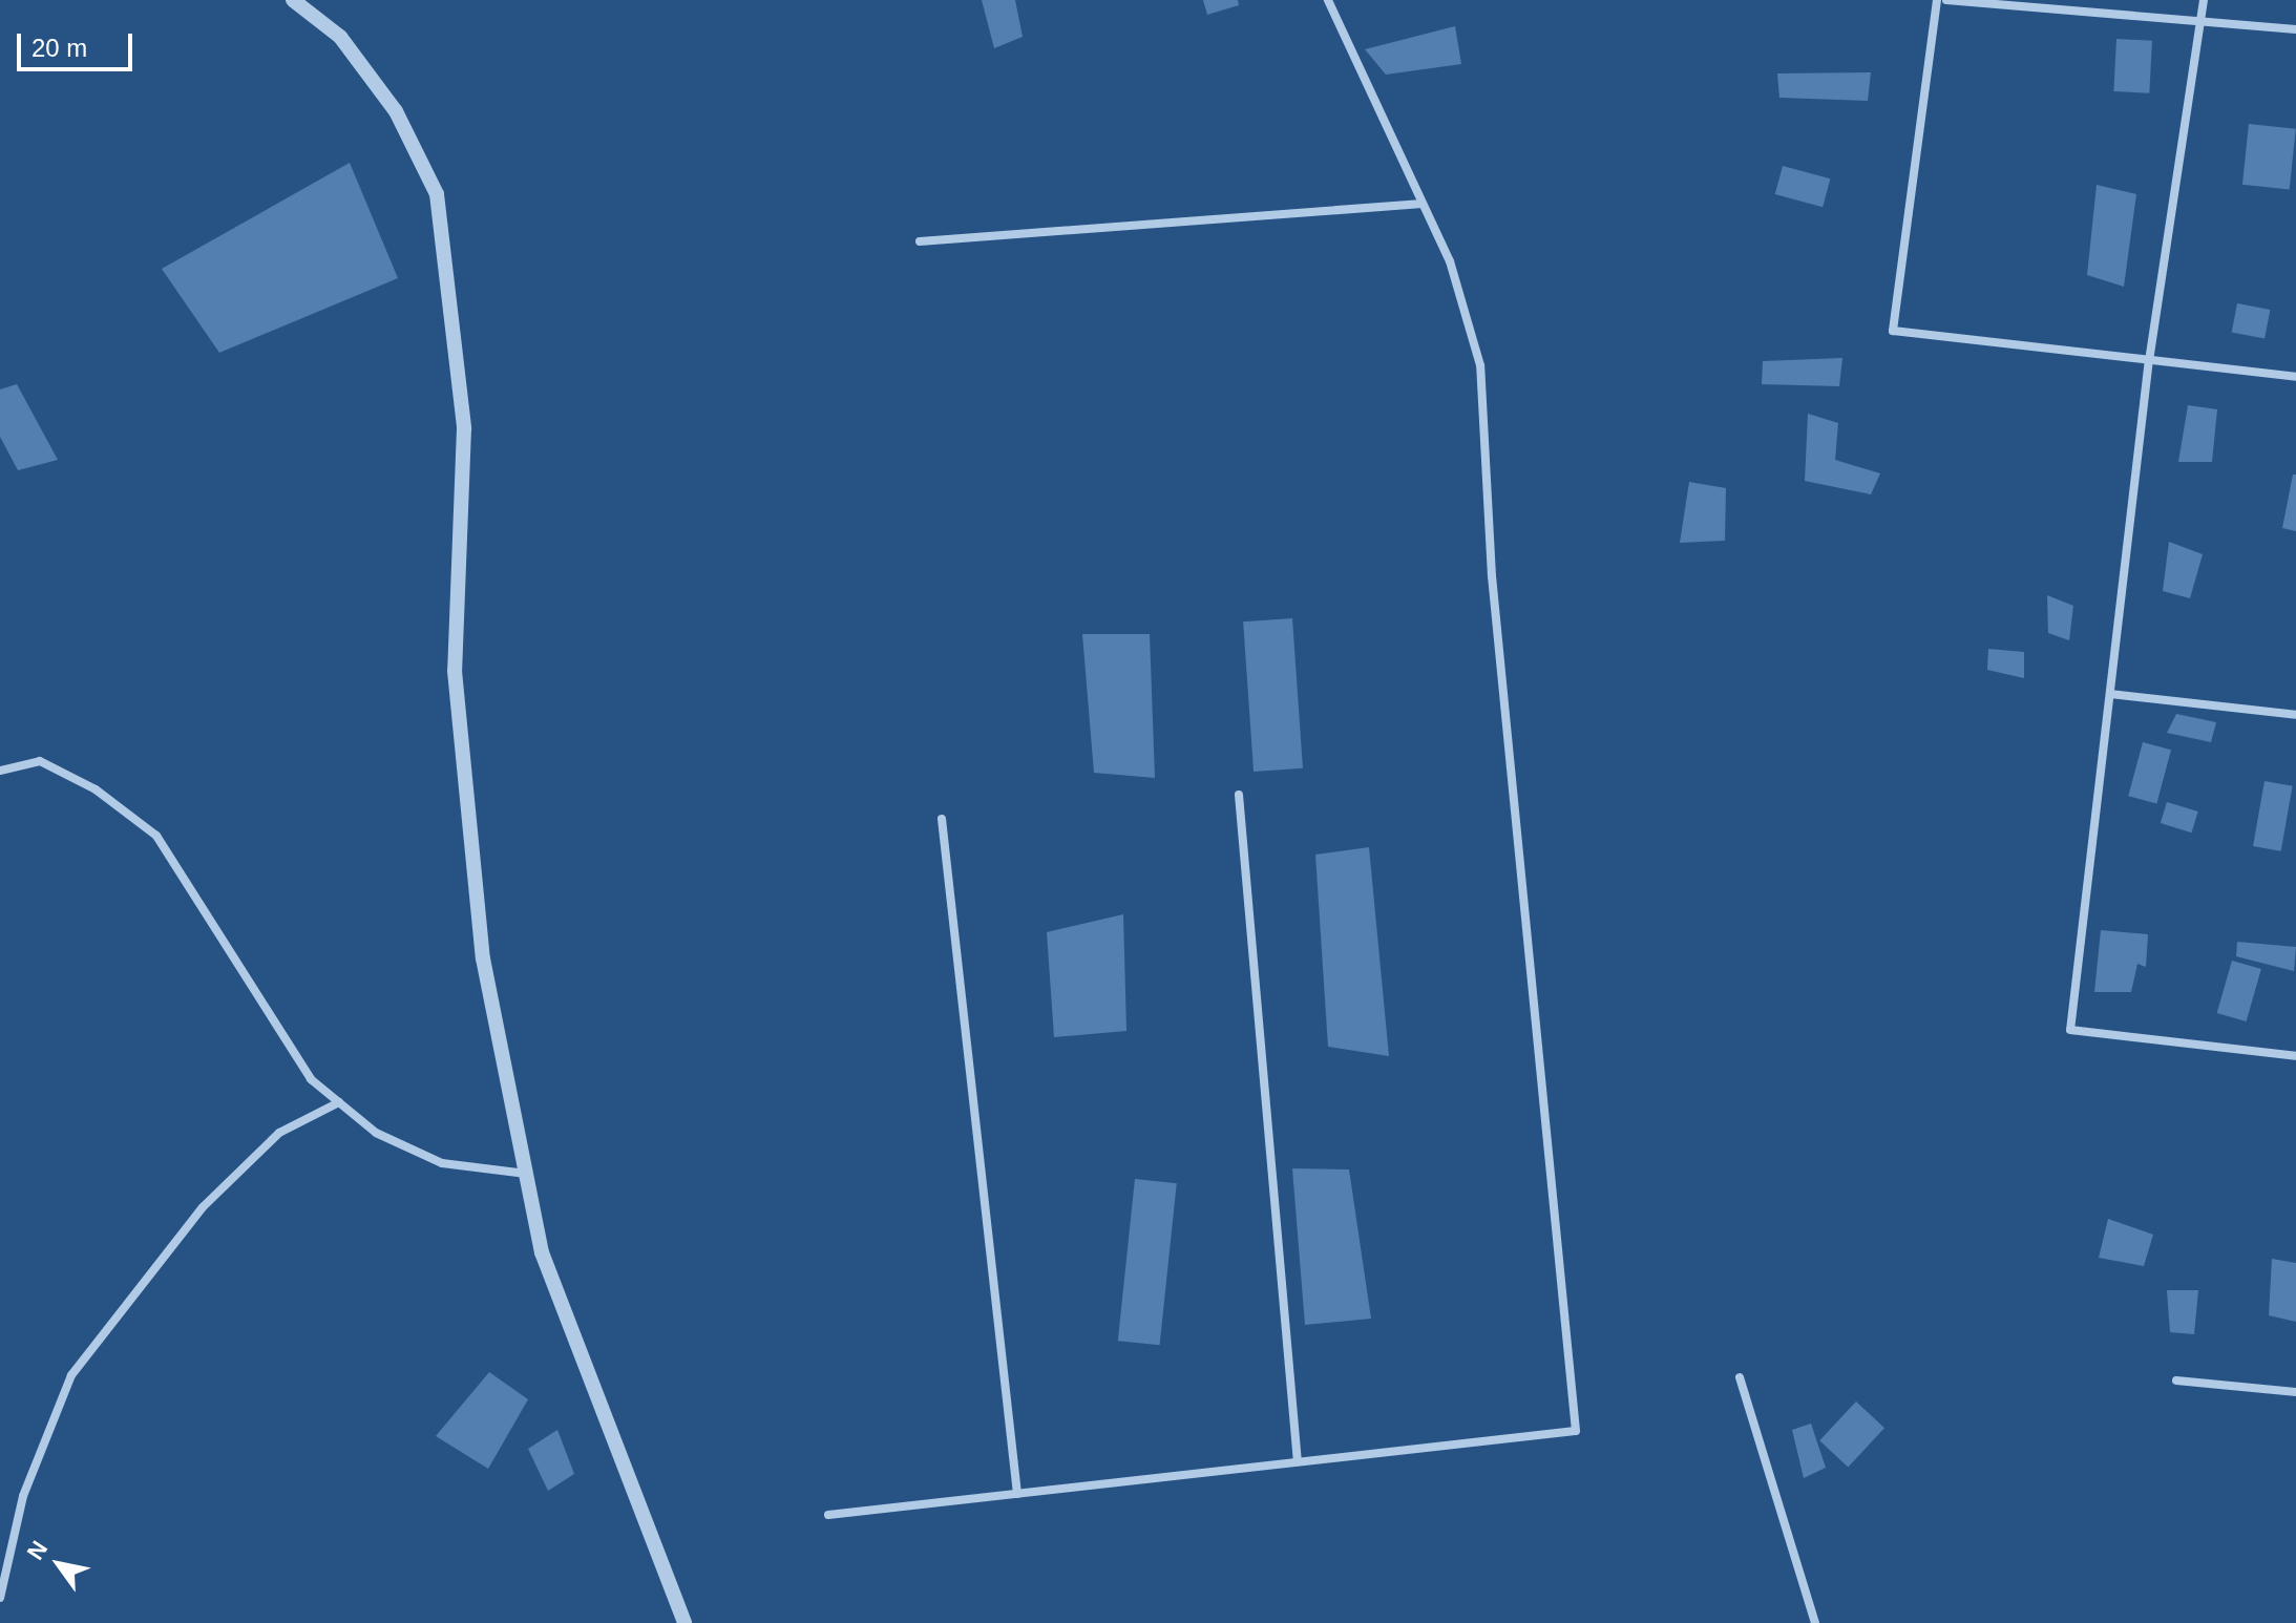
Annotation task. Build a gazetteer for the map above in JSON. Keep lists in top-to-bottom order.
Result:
{
  "scale_bar": "20 m",
  "north": "top left"
}
